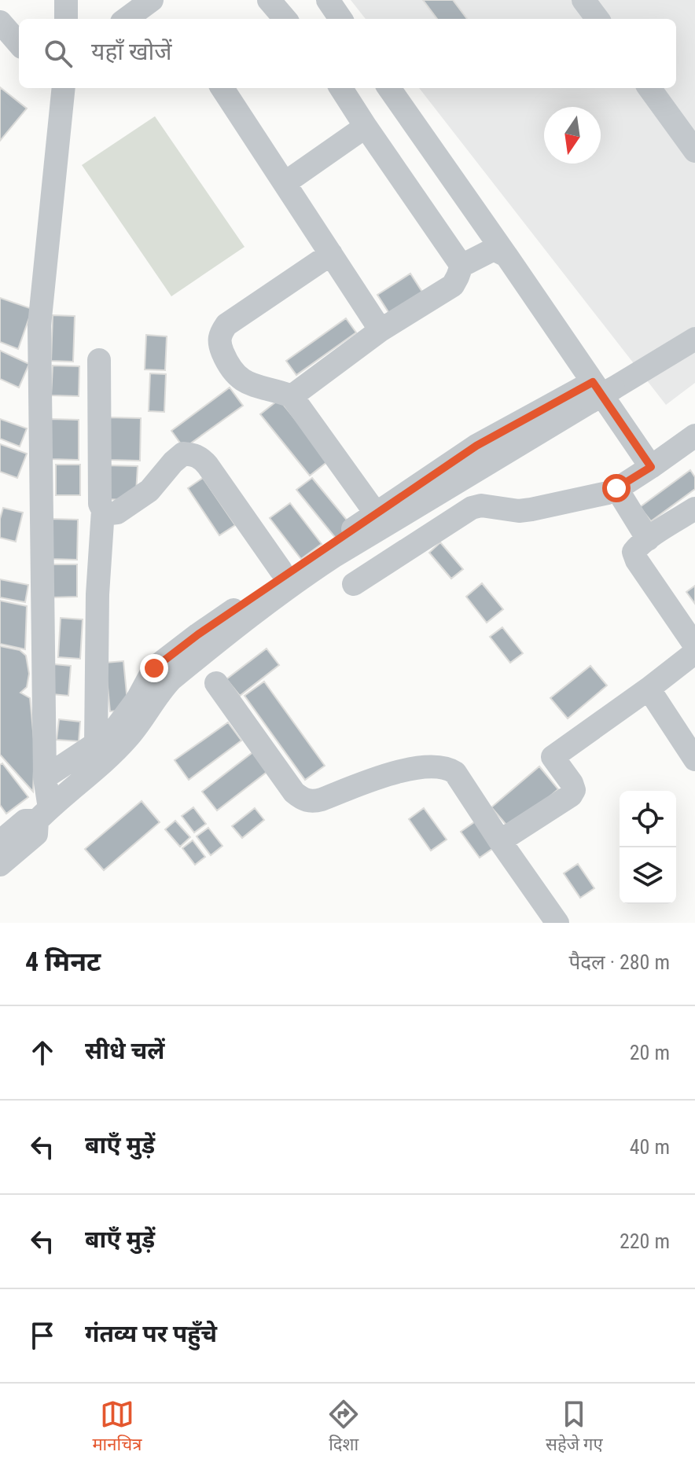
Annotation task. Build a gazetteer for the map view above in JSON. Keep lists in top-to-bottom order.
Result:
{
  "north": "bottom",
  "page": {
    "search": "यहाँ खोजें",
    "heading": ["4 मिनट", "पैदल · 280 m"],
    "list": [
      ["सीधे चलें", "20 m"],
      ["बाएँ मुड़ें", "40 m"],
      ["बाएँ मुड़ें", "220 m"],
      "गंतव्य पर पहुँचे"
    ],
    "nav": ["मानचित्र", "दिशा", "सहेजे गए"]
  }
}
